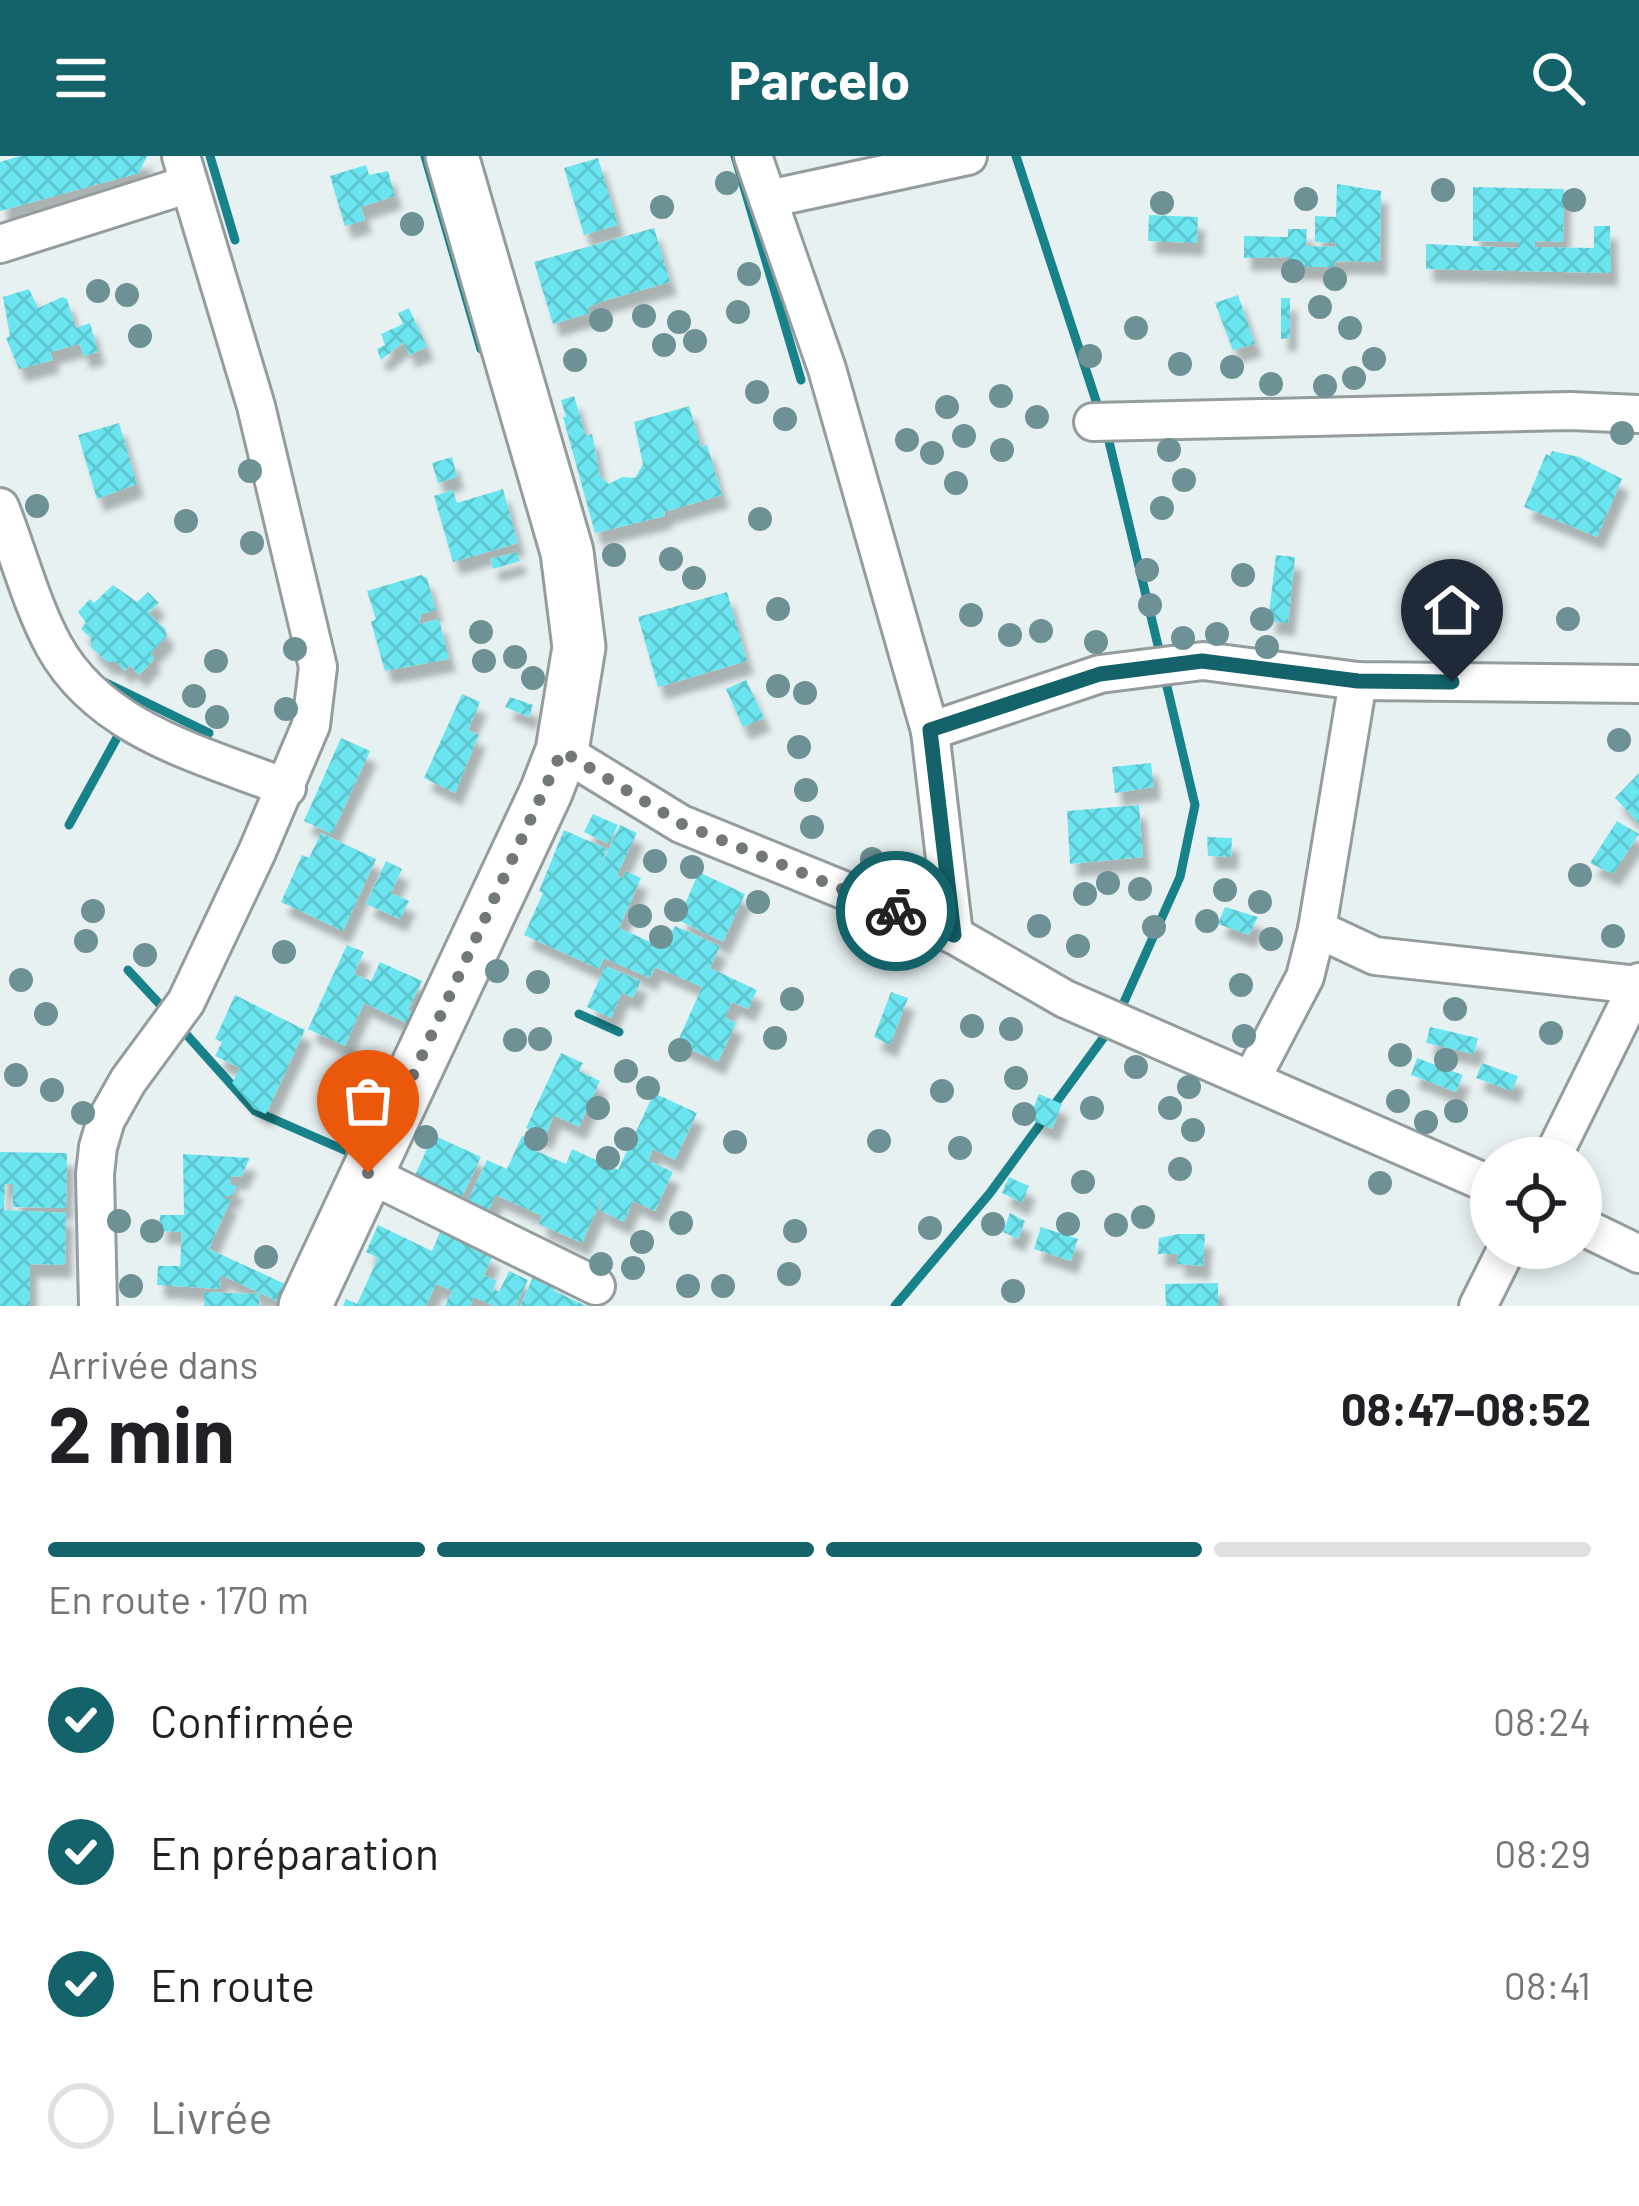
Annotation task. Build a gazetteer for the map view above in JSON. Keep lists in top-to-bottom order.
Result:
{
  "page": {
    "header": "Parcelo",
    "heading": ["2 min", "Arrivée dans", "08:47–08:52"],
    "bar": "En route · 170 m",
    "list": [
      ["Confirmée", "08:24"],
      ["En préparation", "08:29"],
      ["En route", "08:41"],
      "Livrée"
    ]
  }
}
